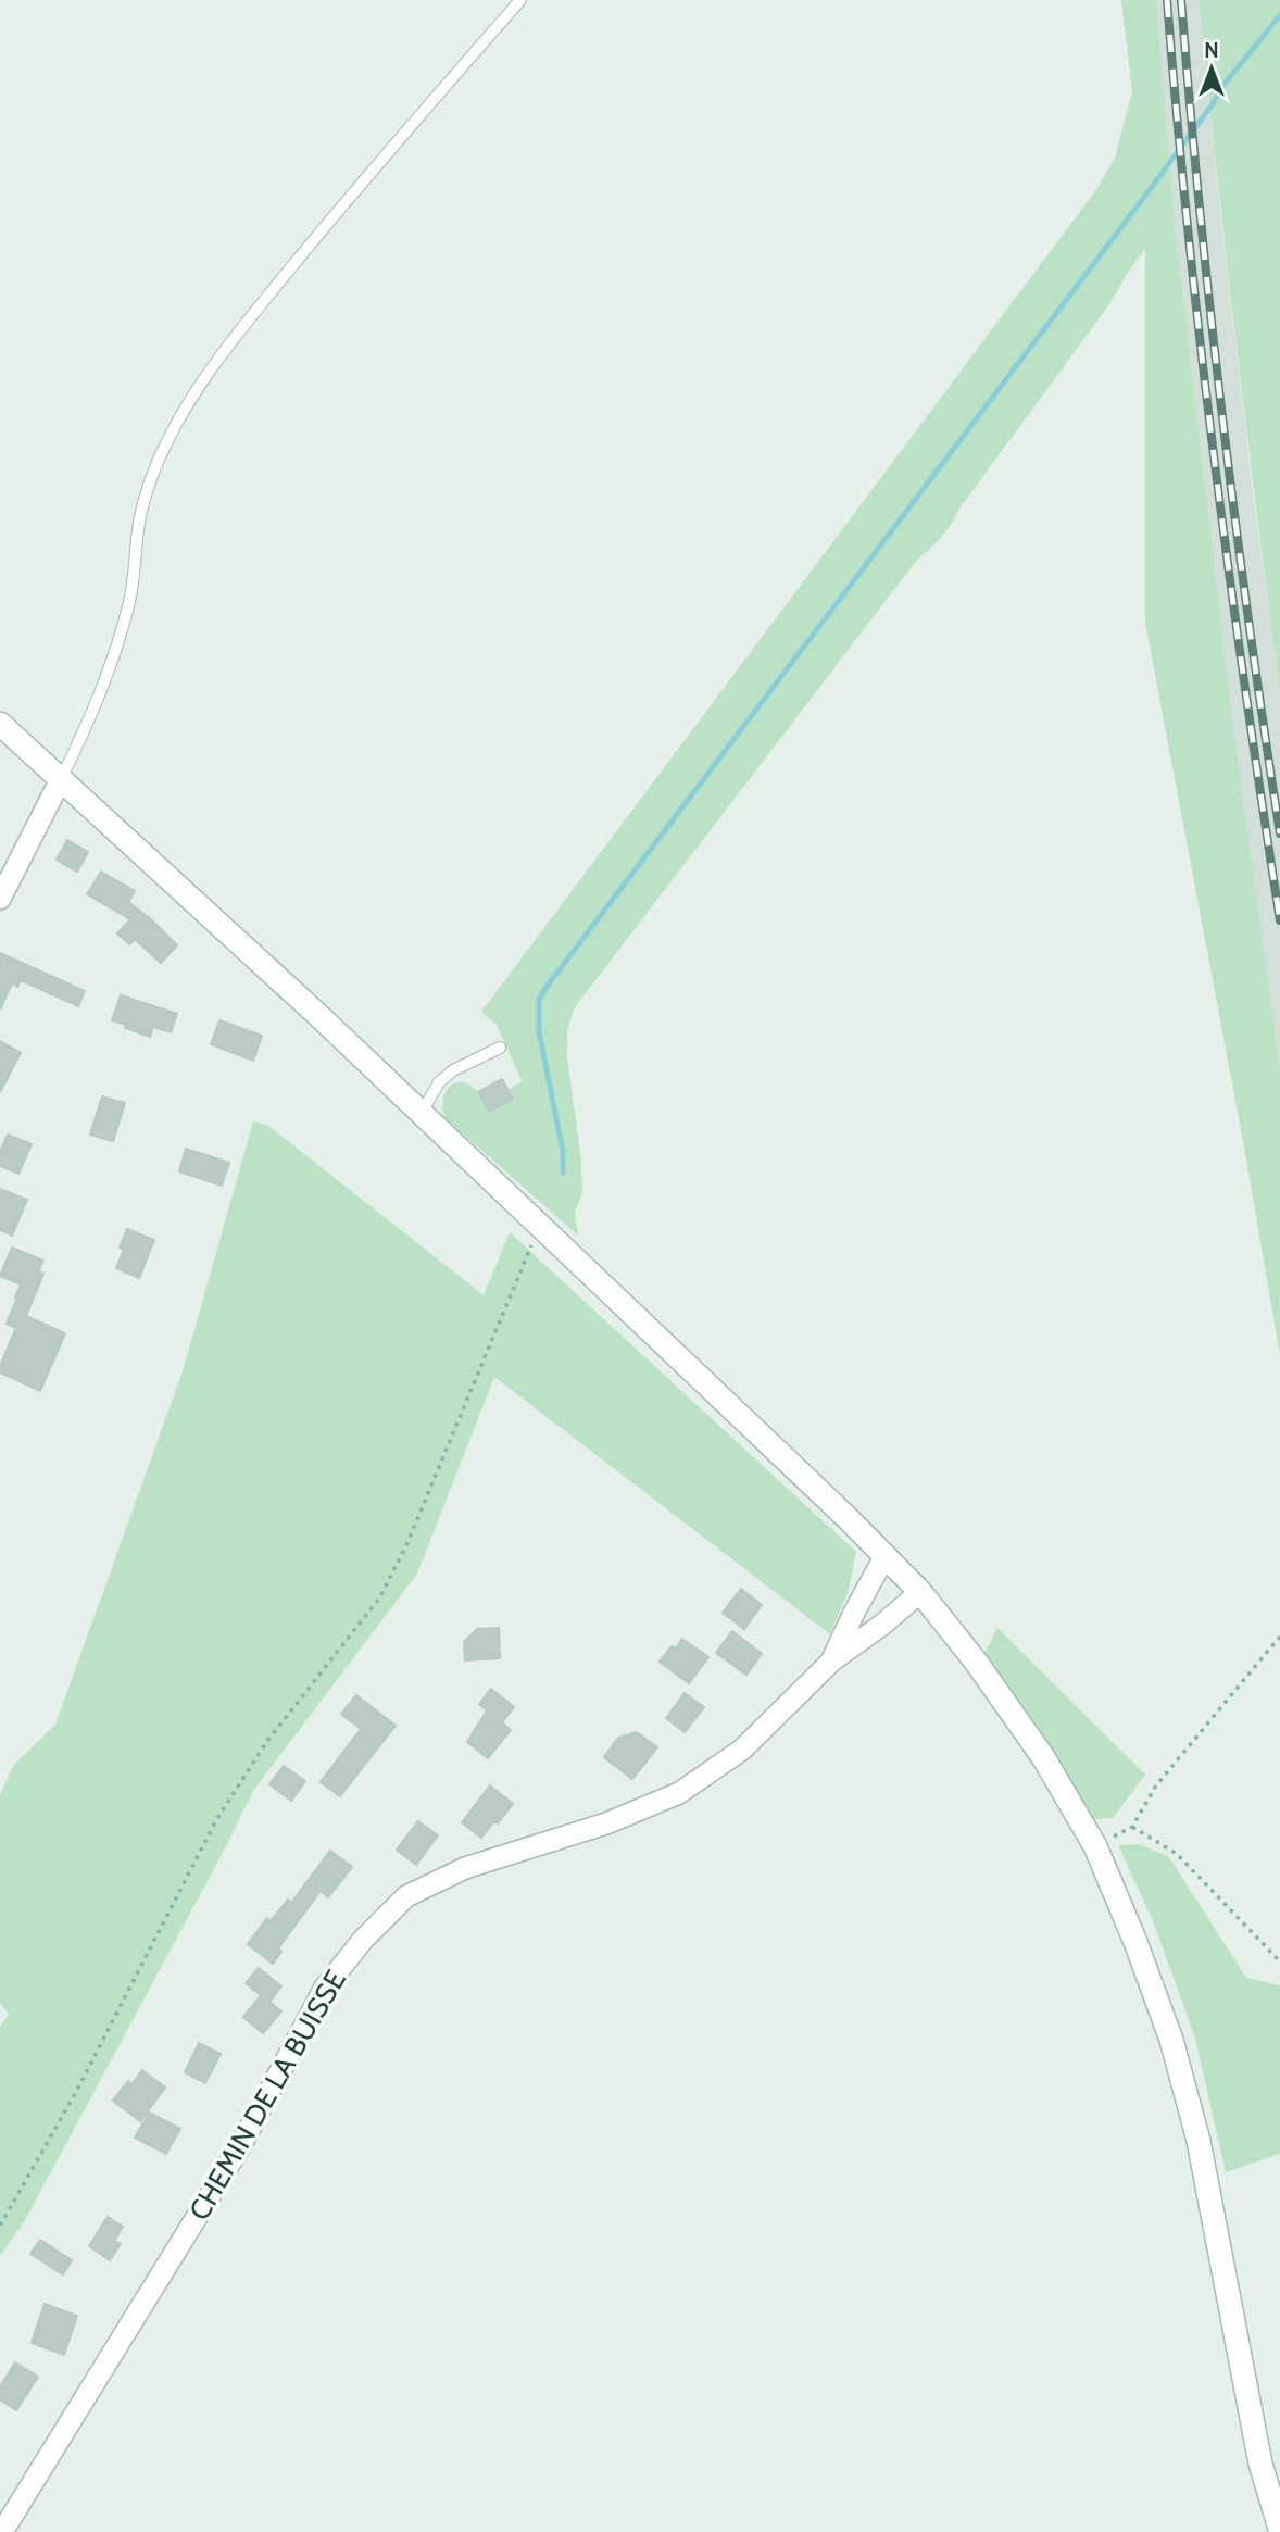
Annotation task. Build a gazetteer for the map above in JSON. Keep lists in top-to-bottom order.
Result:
{
  "streets": {
    "street": ["CHEMIN DE LA BUISSE"]
  },
  "north": "top"
}
